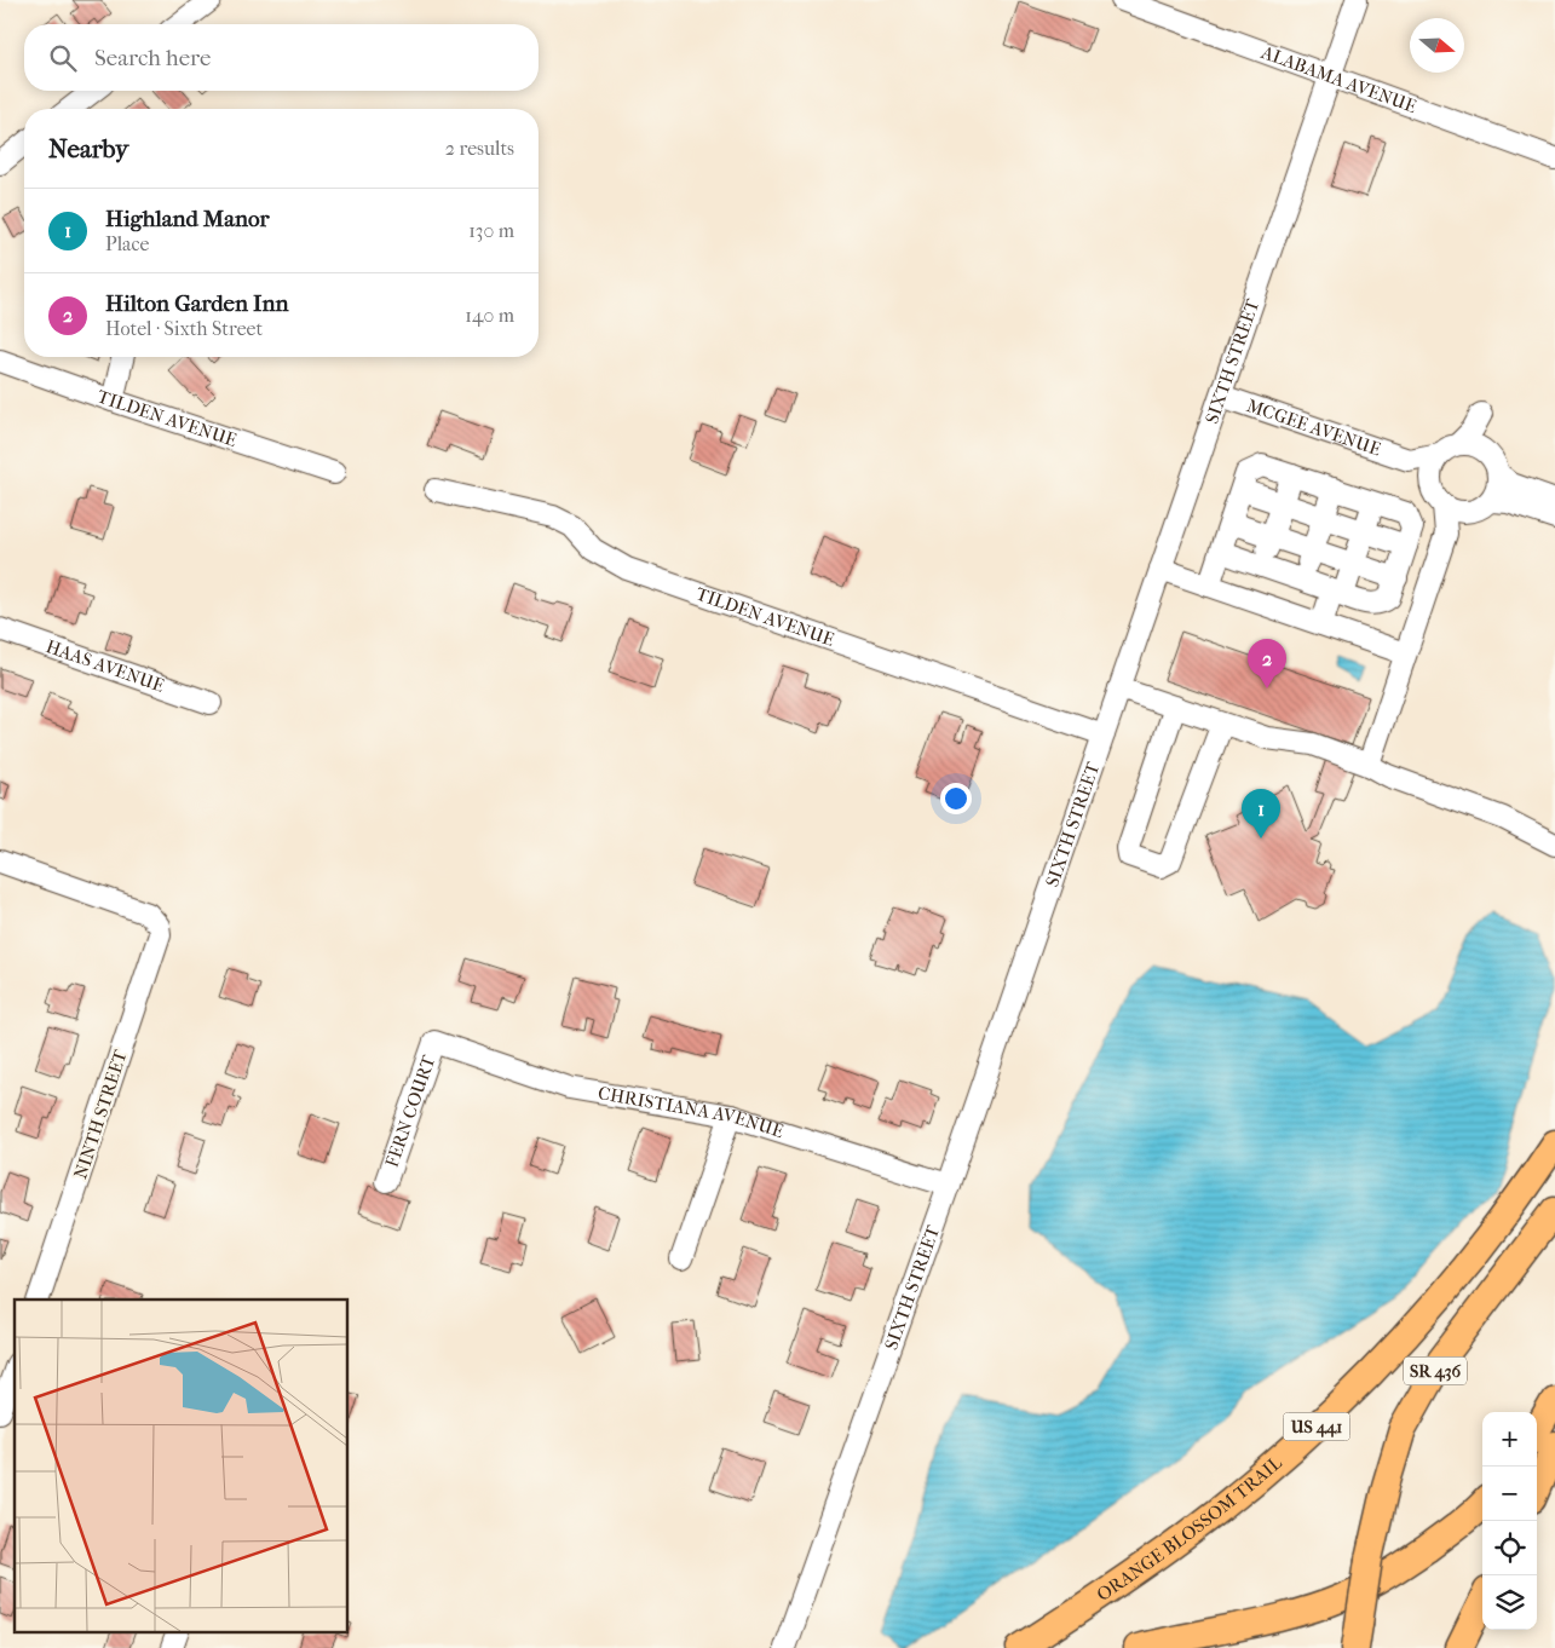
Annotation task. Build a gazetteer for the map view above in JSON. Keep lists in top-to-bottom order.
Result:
{
  "streets": {
    "main road": ["SR 436", "US 441", "ORANGE BLOSSOM TRAIL"],
    "street": [
      "ALABAMA AVENUE",
      "SIXTH STREET",
      "TILDEN AVENUE",
      "MCGEE AVENUE",
      "HAAS AVENUE",
      "FERN COURT",
      "CHRISTIANA AVENUE",
      "NINTH STREET"
    ]
  },
  "crossings": [
    ["ALABAMA AVENUE", "SIXTH STREET"],
    ["SIXTH STREET", "TILDEN AVENUE"],
    ["SIXTH STREET", "MCGEE AVENUE"],
    ["SIXTH STREET", "CHRISTIANA AVENUE"],
    ["FERN COURT", "CHRISTIANA AVENUE"]
  ],
  "north": "right",
  "page": {
    "search": "Search here",
    "heading": ["Nearby", "2 results"],
    "list": [
      {
        "mark": "1",
        "name": "Highland Manor",
        "note": "Place",
        "value": "130 m"
      },
      {
        "mark": "2",
        "name": "Hilton Garden Inn",
        "note": "Hotel · Sixth Street",
        "value": "140 m"
      }
    ],
    "pins": ["2", "1"],
    "map_buttons": ["+", "−"]
  }
}
